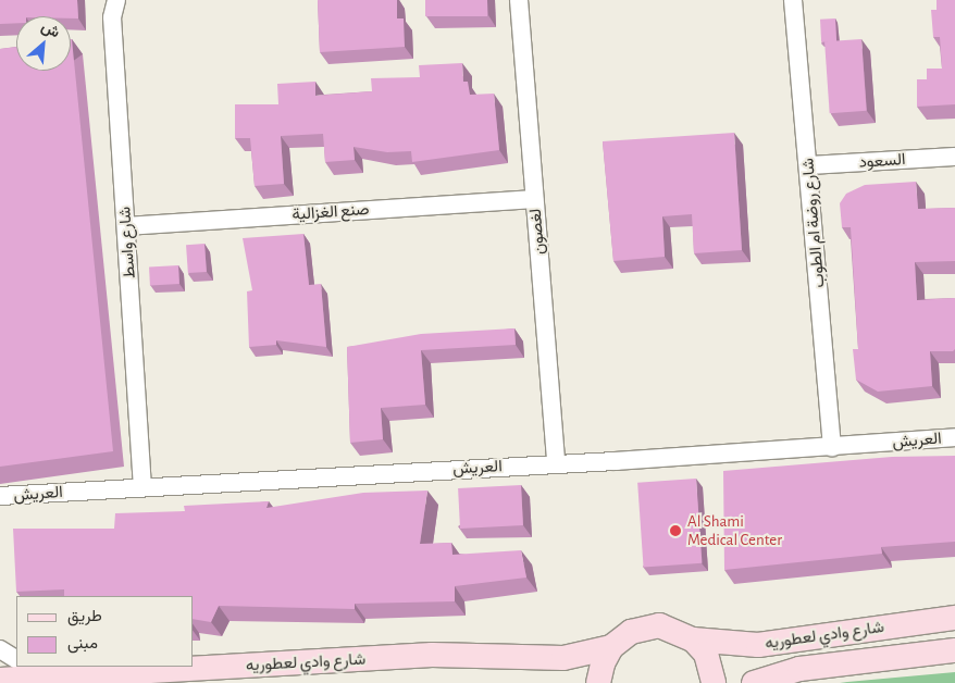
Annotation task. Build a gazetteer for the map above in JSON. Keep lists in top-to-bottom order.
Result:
{
  "streets": {
    "street": [
      "السعود",
      "صنع الغزالية",
      "شارع روضة ام الطوب",
      "لغصون",
      "شارع واسط",
      "العريش",
      "شارع وادي لعطوريه"
    ]
  },
  "crossings": [
    ["السعود", "شارع روضة ام الطوب"],
    ["صنع الغزالية", "لغصون"],
    ["صنع الغزالية", "شارع واسط"],
    ["شارع روضة ام الطوب", "العريش"],
    ["لغصون", "العريش"],
    ["شارع واسط", "العريش"]
  ],
  "places": ["Al Shami Medical Center"],
  "legend": ["طريق", "مبنى"],
  "north": "top right"
}
